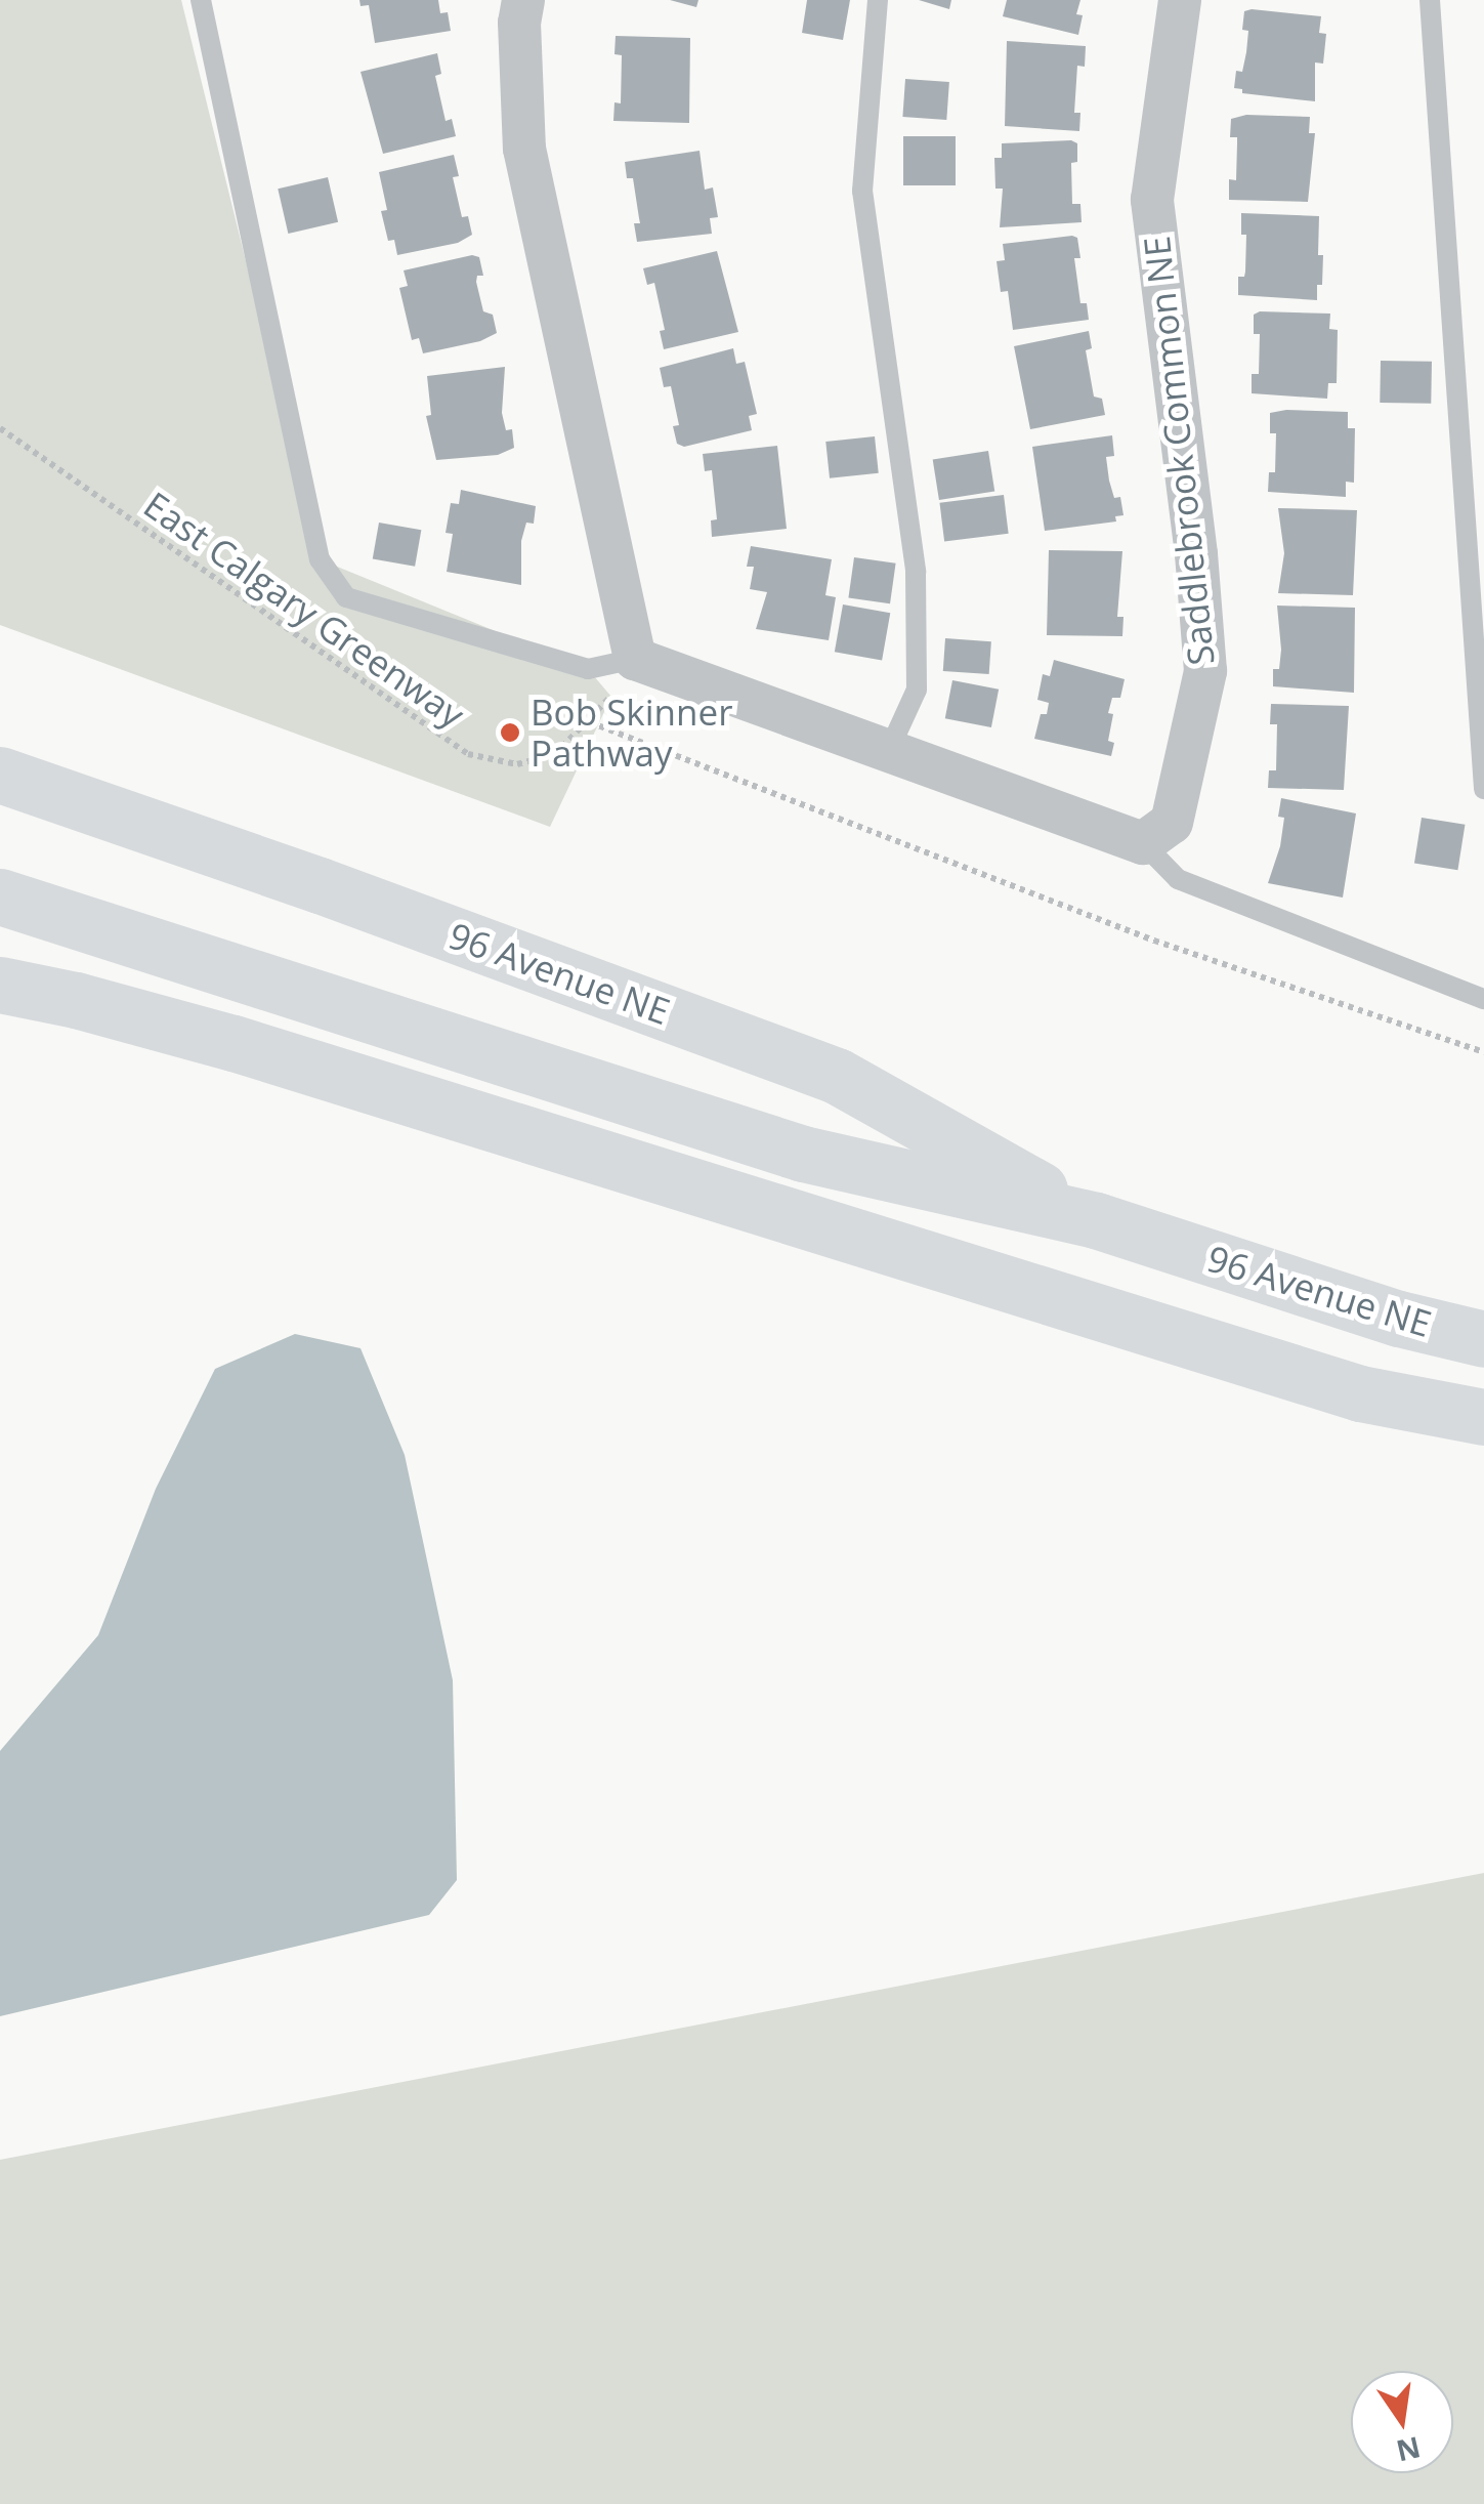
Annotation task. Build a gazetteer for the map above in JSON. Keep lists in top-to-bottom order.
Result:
{
  "streets": {
    "main road": ["96 Avenue NE"],
    "street": ["Saddlebrook Common NE"],
    "path": ["East Calgary Greenway"]
  },
  "places": ["Bob Skinner Pathway"],
  "north": "bottom"
}
